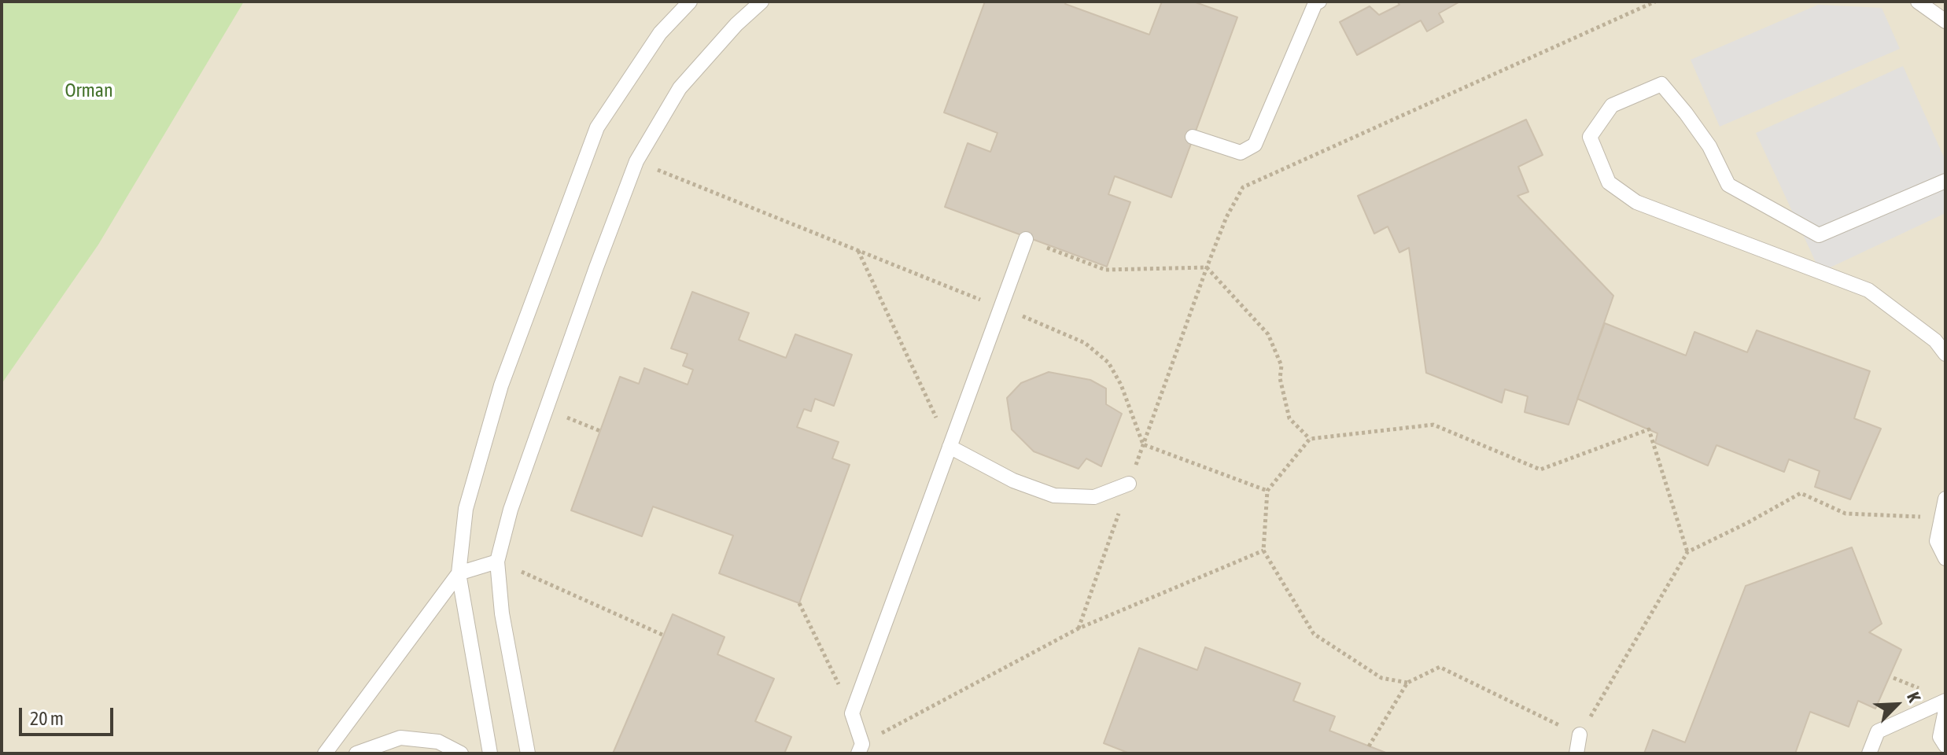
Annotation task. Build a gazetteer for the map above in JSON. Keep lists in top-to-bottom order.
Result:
{
  "parks": ["Orman"],
  "scale_bar": "20 m",
  "north": "top right"
}
